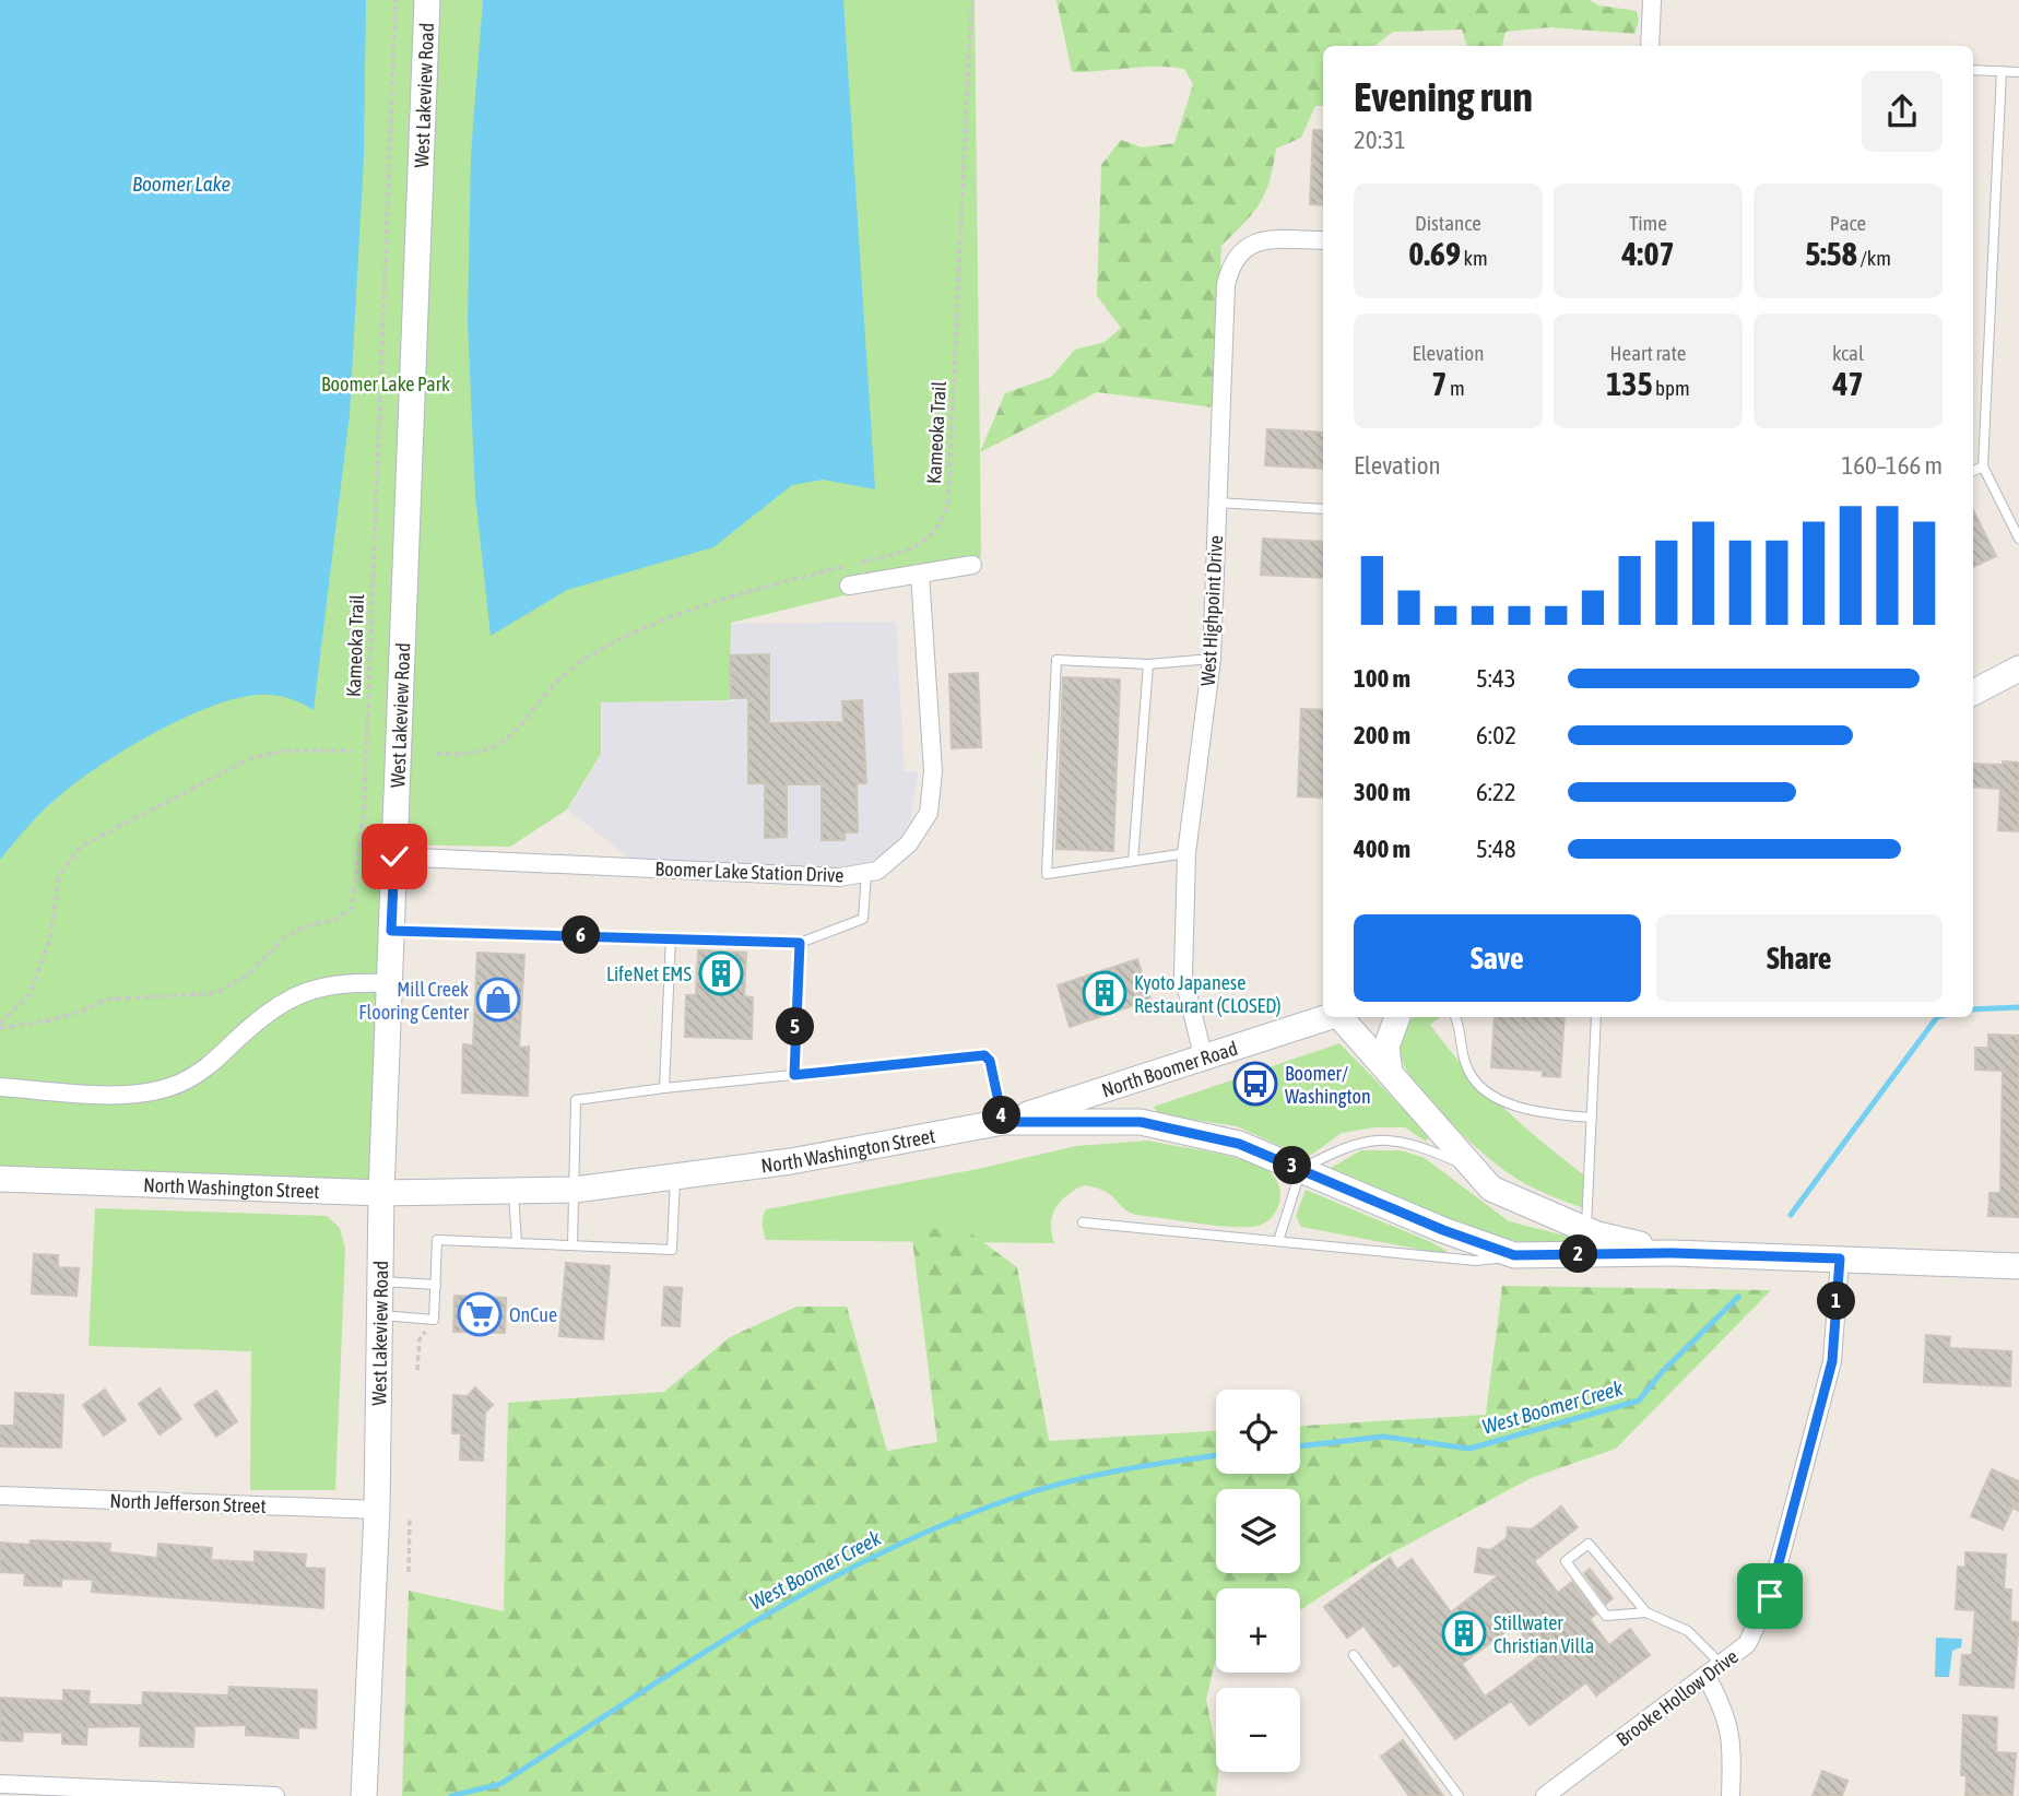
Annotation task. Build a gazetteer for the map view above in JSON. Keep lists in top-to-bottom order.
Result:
{
  "streets": {
    "main road": ["West Lakeview Road", "North Boomer Road", "North Washington Street"],
    "street": [
      "West Highpoint Drive",
      "Boomer Lake Station Drive",
      "North Jefferson Street",
      "Brooke Hollow Drive"
    ],
    "path": ["Kameoka Trail"]
  },
  "crossings": [
    ["West Lakeview Road", "Boomer Lake Station Drive"],
    ["West Lakeview Road", "North Washington Street"],
    ["West Lakeview Road", "North Jefferson Street"],
    ["West Highpoint Drive", "North Boomer Road"],
    ["North Boomer Road", "North Washington Street"],
    ["North Washington Street", "Brooke Hollow Drive"]
  ],
  "water": ["Boomer Lake", "West Boomer Creek"],
  "parks": ["Boomer Lake Park"],
  "places": {
    "building": ["LifeNet EMS", "Kyoto Japanese Restaurant (CLOSED)", "Stillwater Christian Villa"],
    "shop": ["Mill Creek Flooring Center"],
    "bus stop": ["Boomer/ Washington"],
    "supermarket": ["OnCue"]
  },
  "page": {
    "heading": ["Evening run", "20:31"],
    "stats": [
      ["Distance", "0.69 km"],
      ["Time", "4:07"],
      ["Pace", "5:58 /km"],
      ["Elevation", "7 m"],
      ["Heart rate", "135 bpm"],
      ["kcal", "47"]
    ],
    "chart": ["Elevation", "160–166 m"],
    "list": [
      {
        "name": "100 m",
        "note": "5:43"
      },
      {
        "name": "200 m",
        "note": "6:02"
      },
      {
        "name": "300 m",
        "note": "6:22"
      },
      {
        "name": "400 m",
        "note": "5:48"
      }
    ],
    "buttons": ["Save", "Share"],
    "pins": [
      "6",
      "5",
      "4",
      "3",
      "2",
      "1"
    ],
    "map_buttons": ["+", "−"]
  }
}
